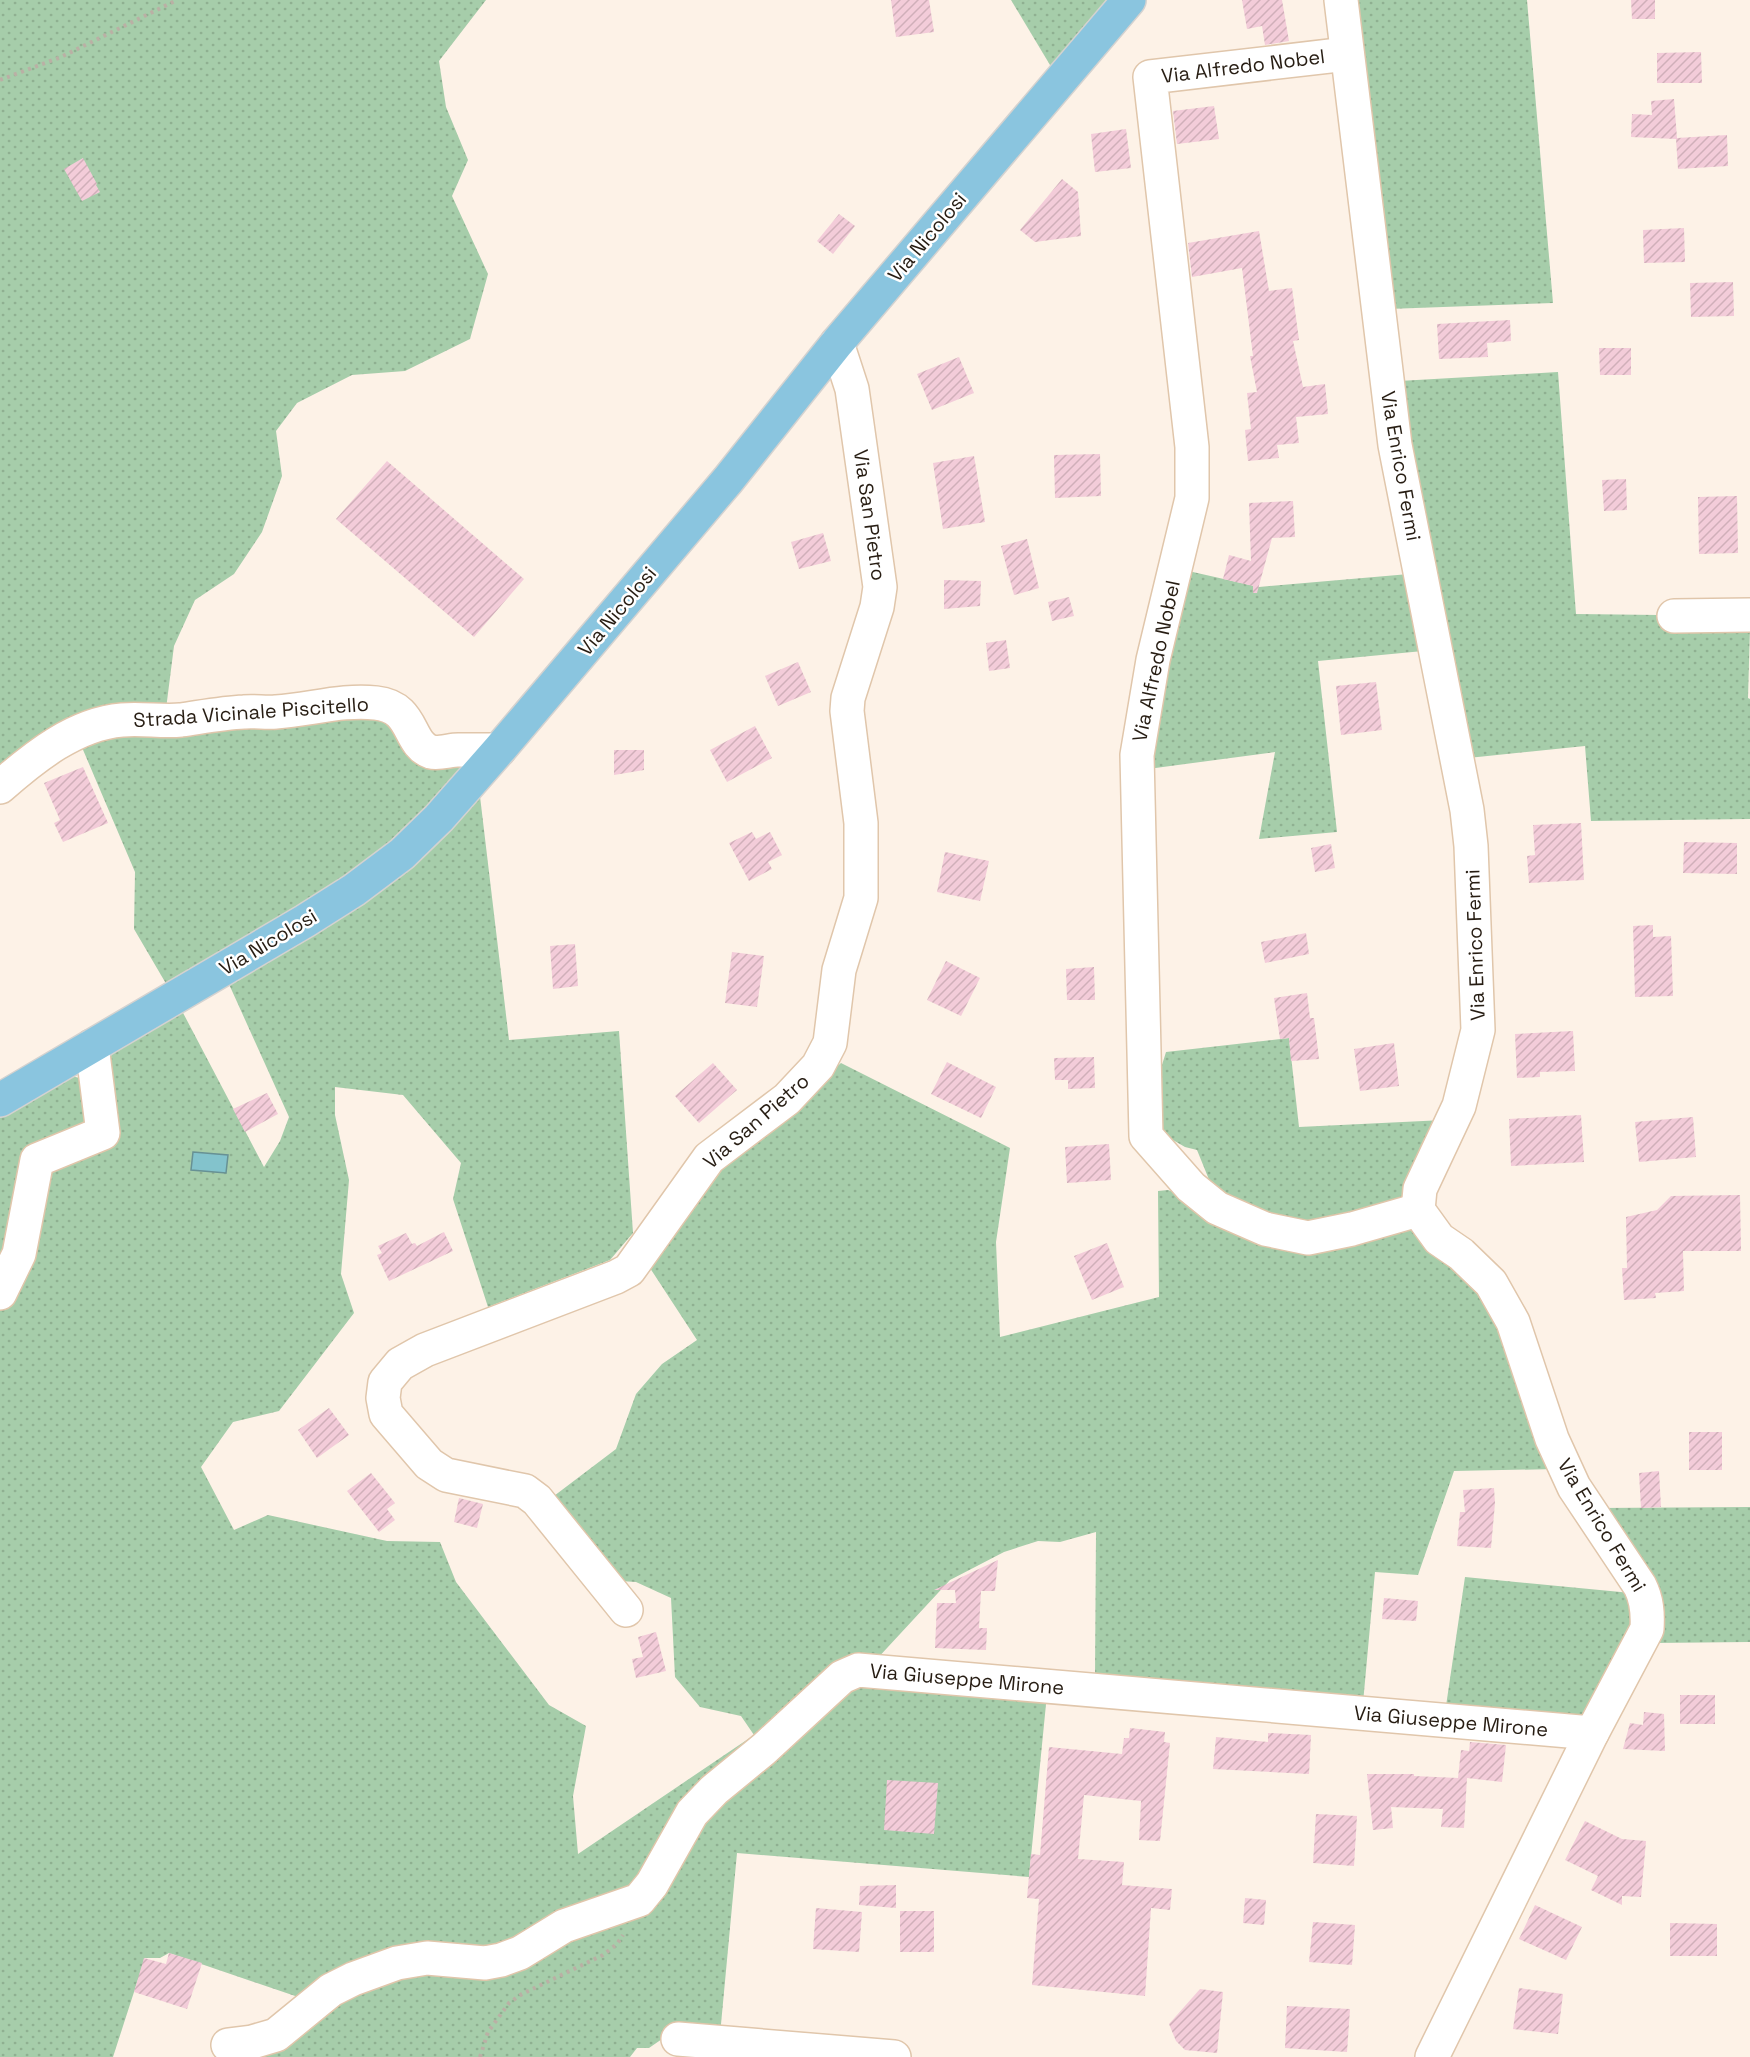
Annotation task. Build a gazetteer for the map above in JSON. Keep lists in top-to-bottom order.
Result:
{
  "streets": {
    "main road": ["Via Nicolosi"],
    "street": [
      "Via Alfredo Nobel",
      "Via Enrico Fermi",
      "Via San Pietro",
      "Strada Vicinale Piscitello",
      "Via Giuseppe Mirone"
    ]
  },
  "crossings": [
    ["Via Alfredo Nobel", "Via Enrico Fermi"],
    ["Via Nicolosi", "Via San Pietro"],
    ["Via Nicolosi", "Strada Vicinale Piscitello"],
    ["Via Enrico Fermi", "Via Giuseppe Mirone"]
  ]
}
